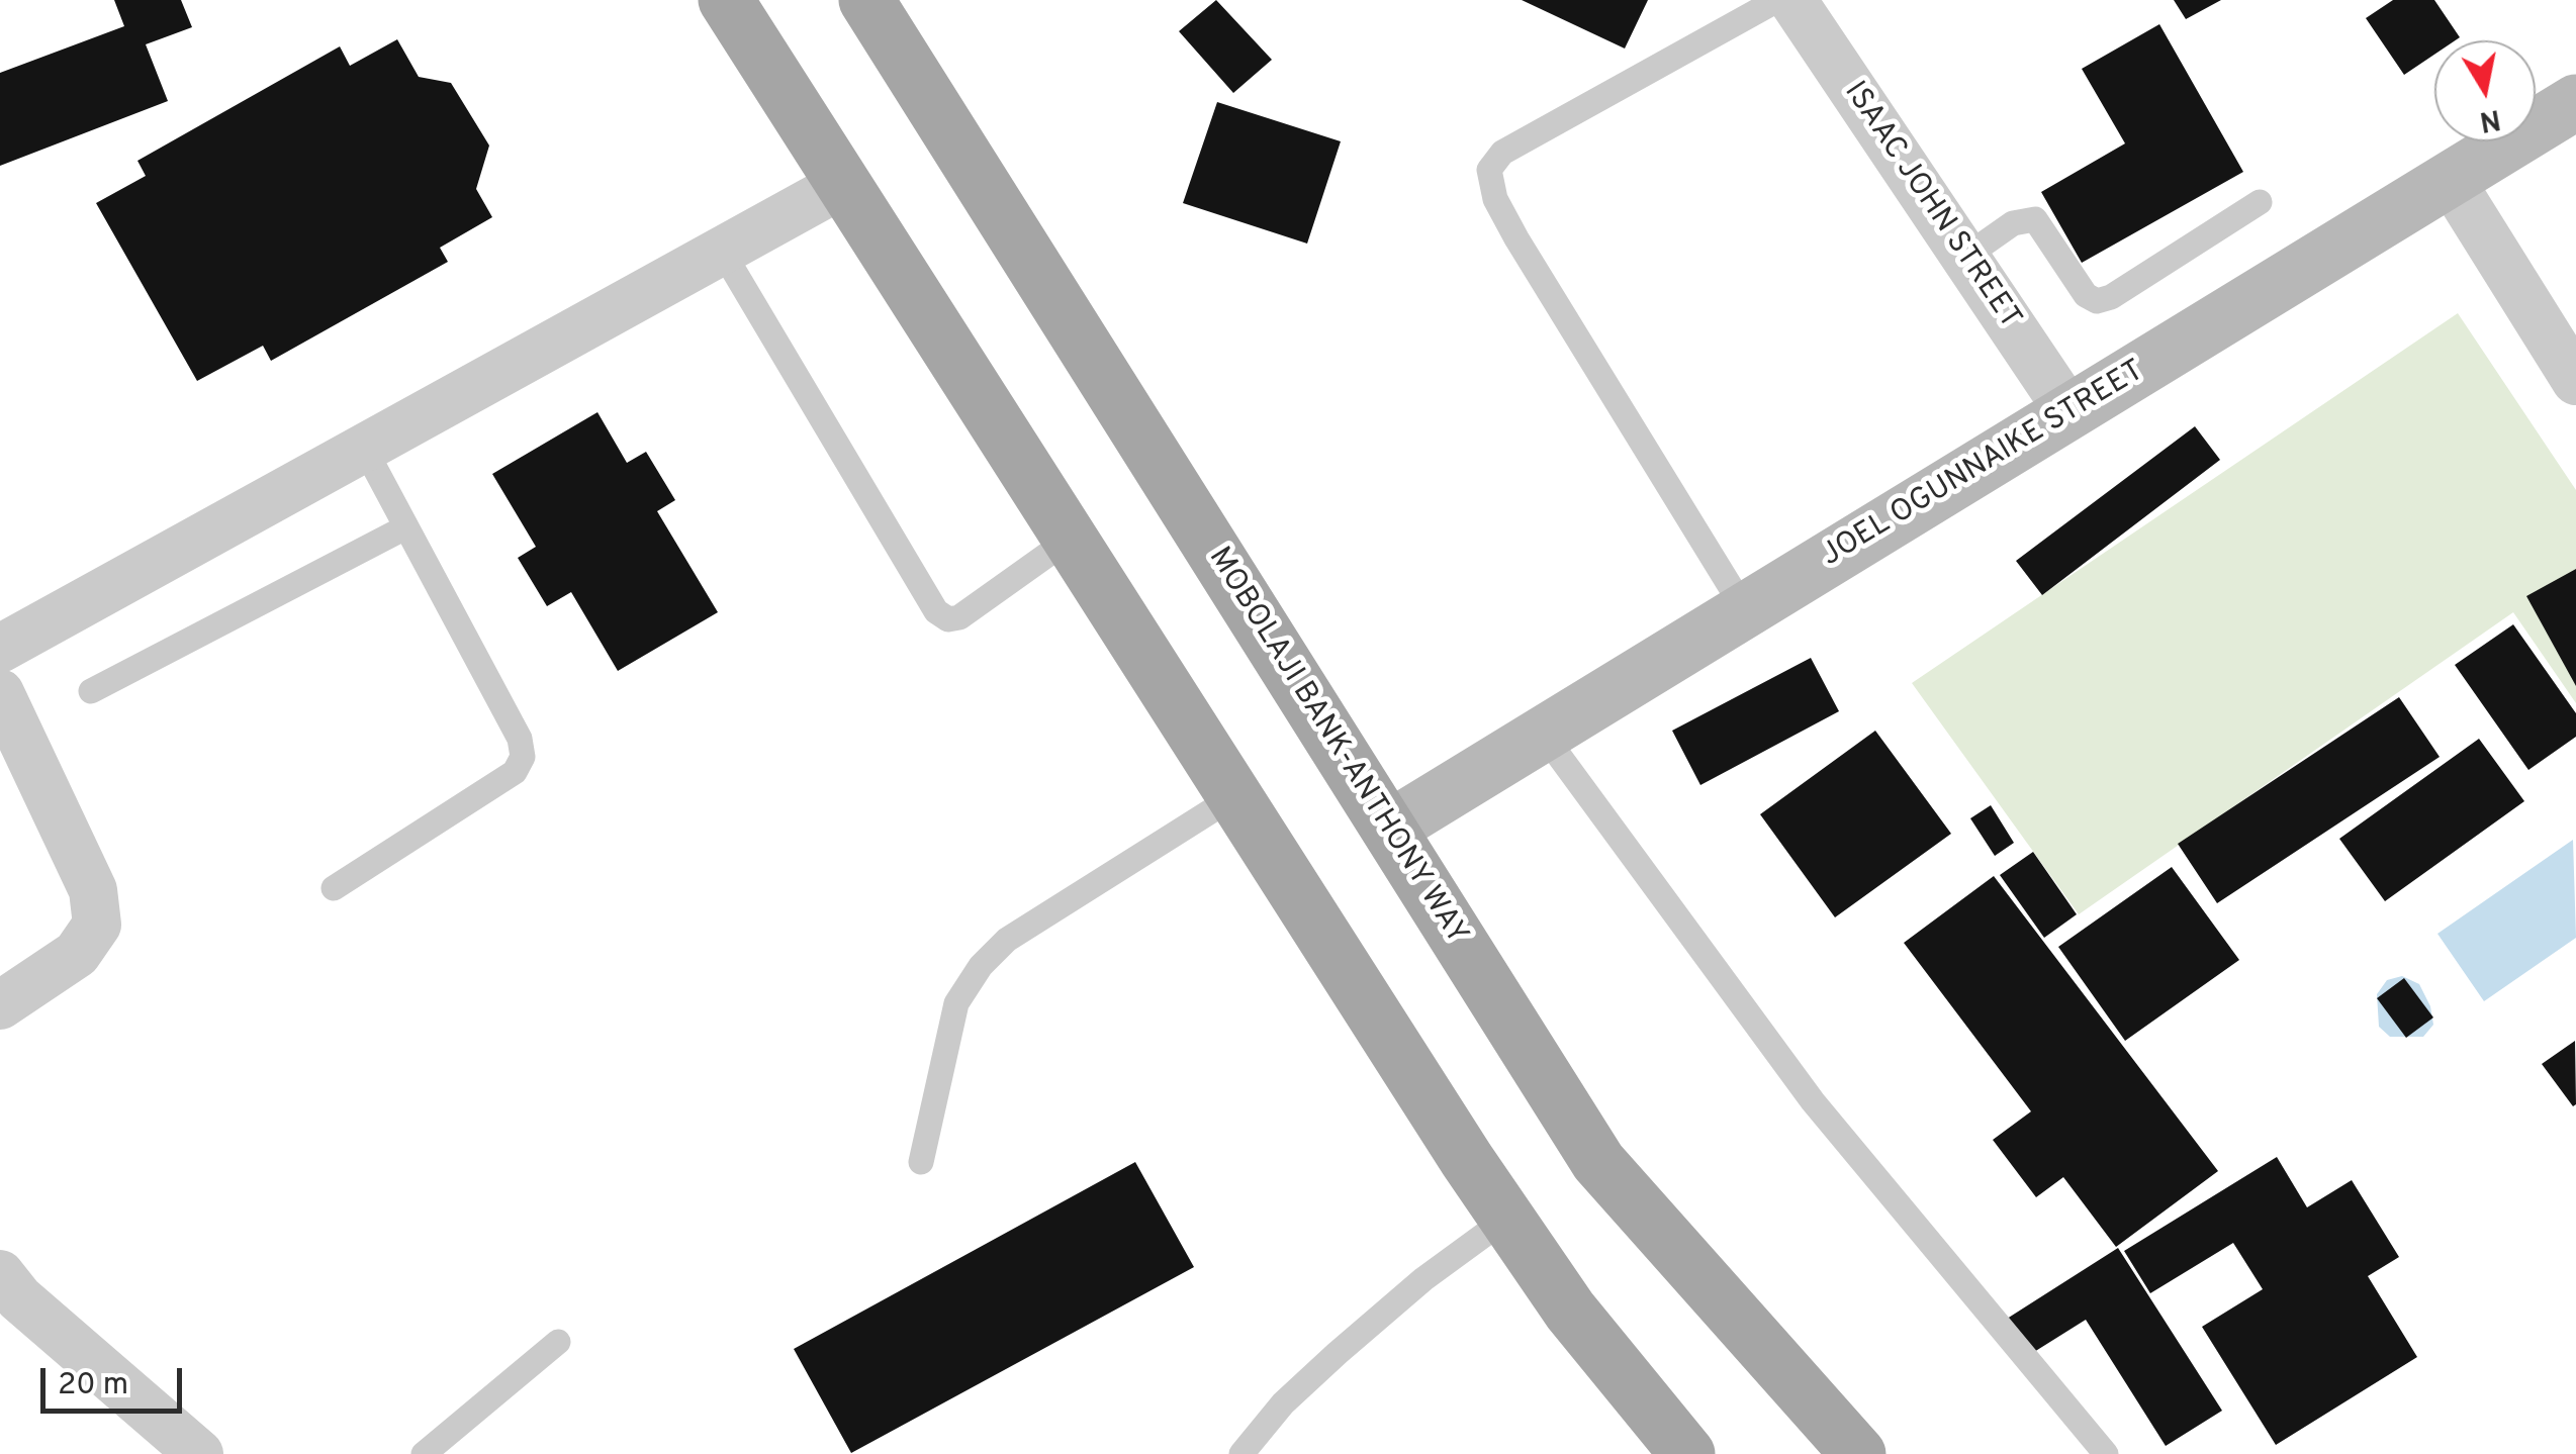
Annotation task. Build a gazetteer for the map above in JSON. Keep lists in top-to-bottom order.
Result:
{
  "streets": {
    "main road": ["MOBOLAJI BANK-ANTHONY WAY"],
    "street": ["ISAAC JOHN STREET", "JOEL OGUNNAIKE STREET"]
  },
  "crossings": [
    ["ISAAC JOHN STREET", "JOEL OGUNNAIKE STREET"],
    ["JOEL OGUNNAIKE STREET", "MOBOLAJI BANK-ANTHONY WAY"]
  ],
  "scale_bar": "20 m",
  "north": "bottom"
}
